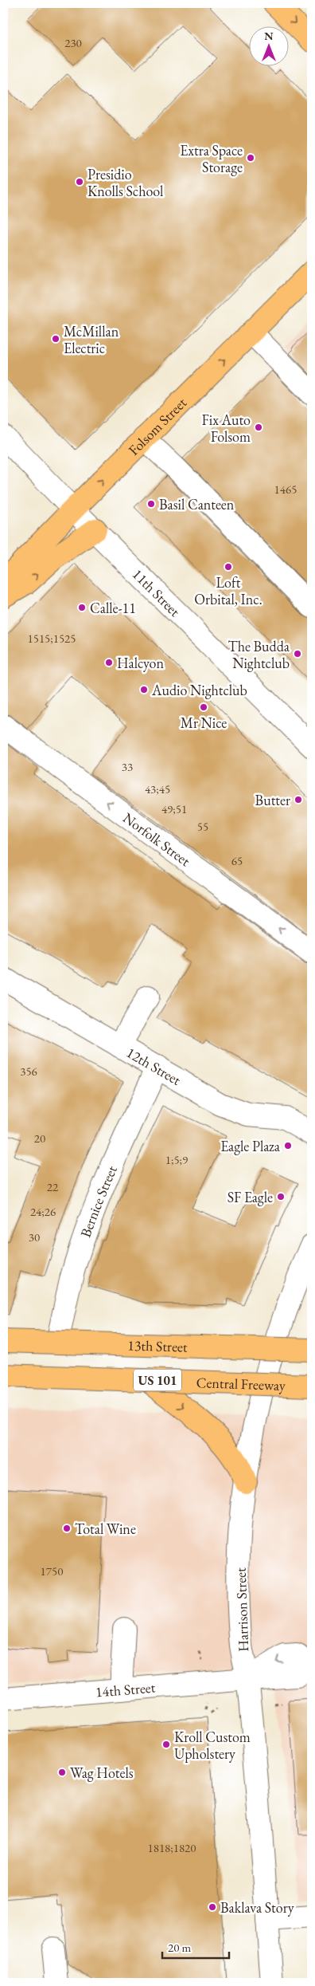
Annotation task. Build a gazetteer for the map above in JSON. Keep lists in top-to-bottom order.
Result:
{
  "streets": {
    "main road": [
      "Folsom Street",
      "13th Street",
      "US 101",
      "Central Freeway"
    ],
    "street": [
      "11th Street",
      "Norfolk Street",
      "12th Street",
      "Bernice Street",
      "Harrison Street",
      "14th Street"
    ]
  },
  "crossings": [
    ["Folsom Street", "11th Street"],
    ["12th Street", "Bernice Street"],
    ["Bernice Street", "13th Street"],
    ["13th Street", "Harrison Street"],
    ["Harrison Street", "14th Street"]
  ],
  "one_way": ["Folsom Street", "Norfolk Street"],
  "places": [
    "Extra Space Storage",
    "Presidio Knolls School",
    "McMillan Electric",
    "Fix Auto Folsom",
    "Basil Canteen",
    "Loft Orbital, Inc.",
    "Calle-11",
    "The Budda Nightclub",
    "Halcyon",
    "Audio Nightclub",
    "Mr Nice",
    "Butter",
    "Eagle Plaza",
    "SF Eagle",
    "Total Wine",
    "Kroll Custom Upholstery",
    "Wag Hotels",
    "Baklava Story"
  ],
  "house_numbers": [
    "230",
    "1465",
    "1515;1525",
    "33",
    "43;45",
    "49;51",
    "55",
    "65",
    "356",
    "20",
    "1;5;9",
    "22",
    "24;26",
    "30",
    "1750",
    "1818;1820"
  ],
  "scale_bar": "20 m",
  "north": "top"
}
